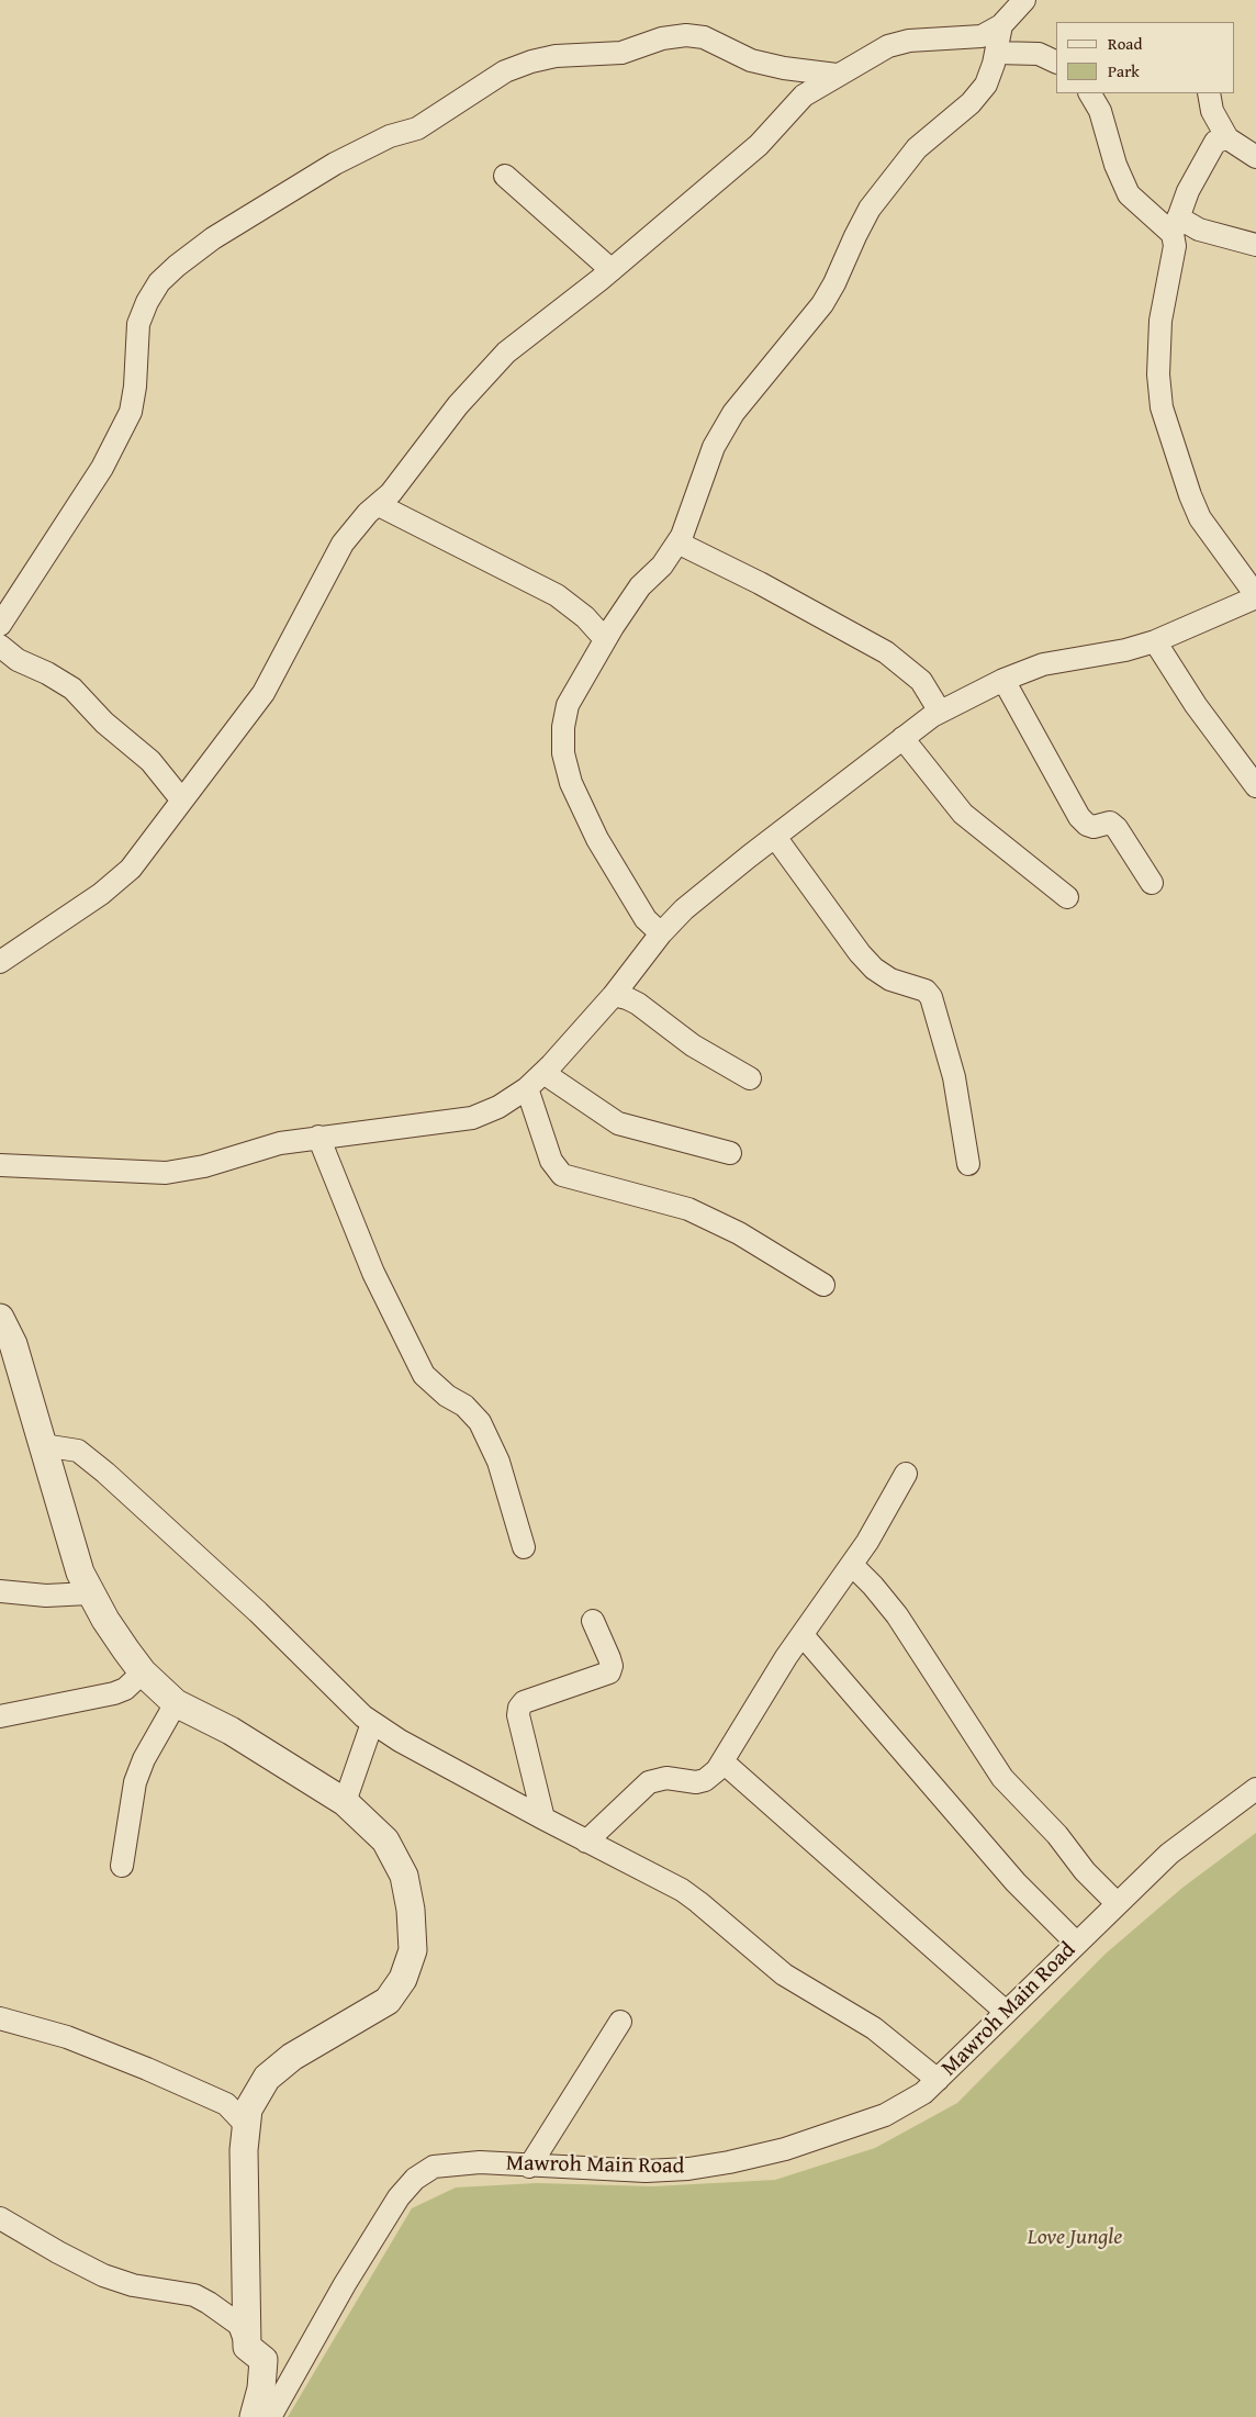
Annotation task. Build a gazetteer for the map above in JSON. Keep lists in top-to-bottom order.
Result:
{
  "streets": {
    "street": ["Mawroh Main Road"]
  },
  "parks": ["Love Jungle"],
  "legend": ["Road", "Park"]
}
